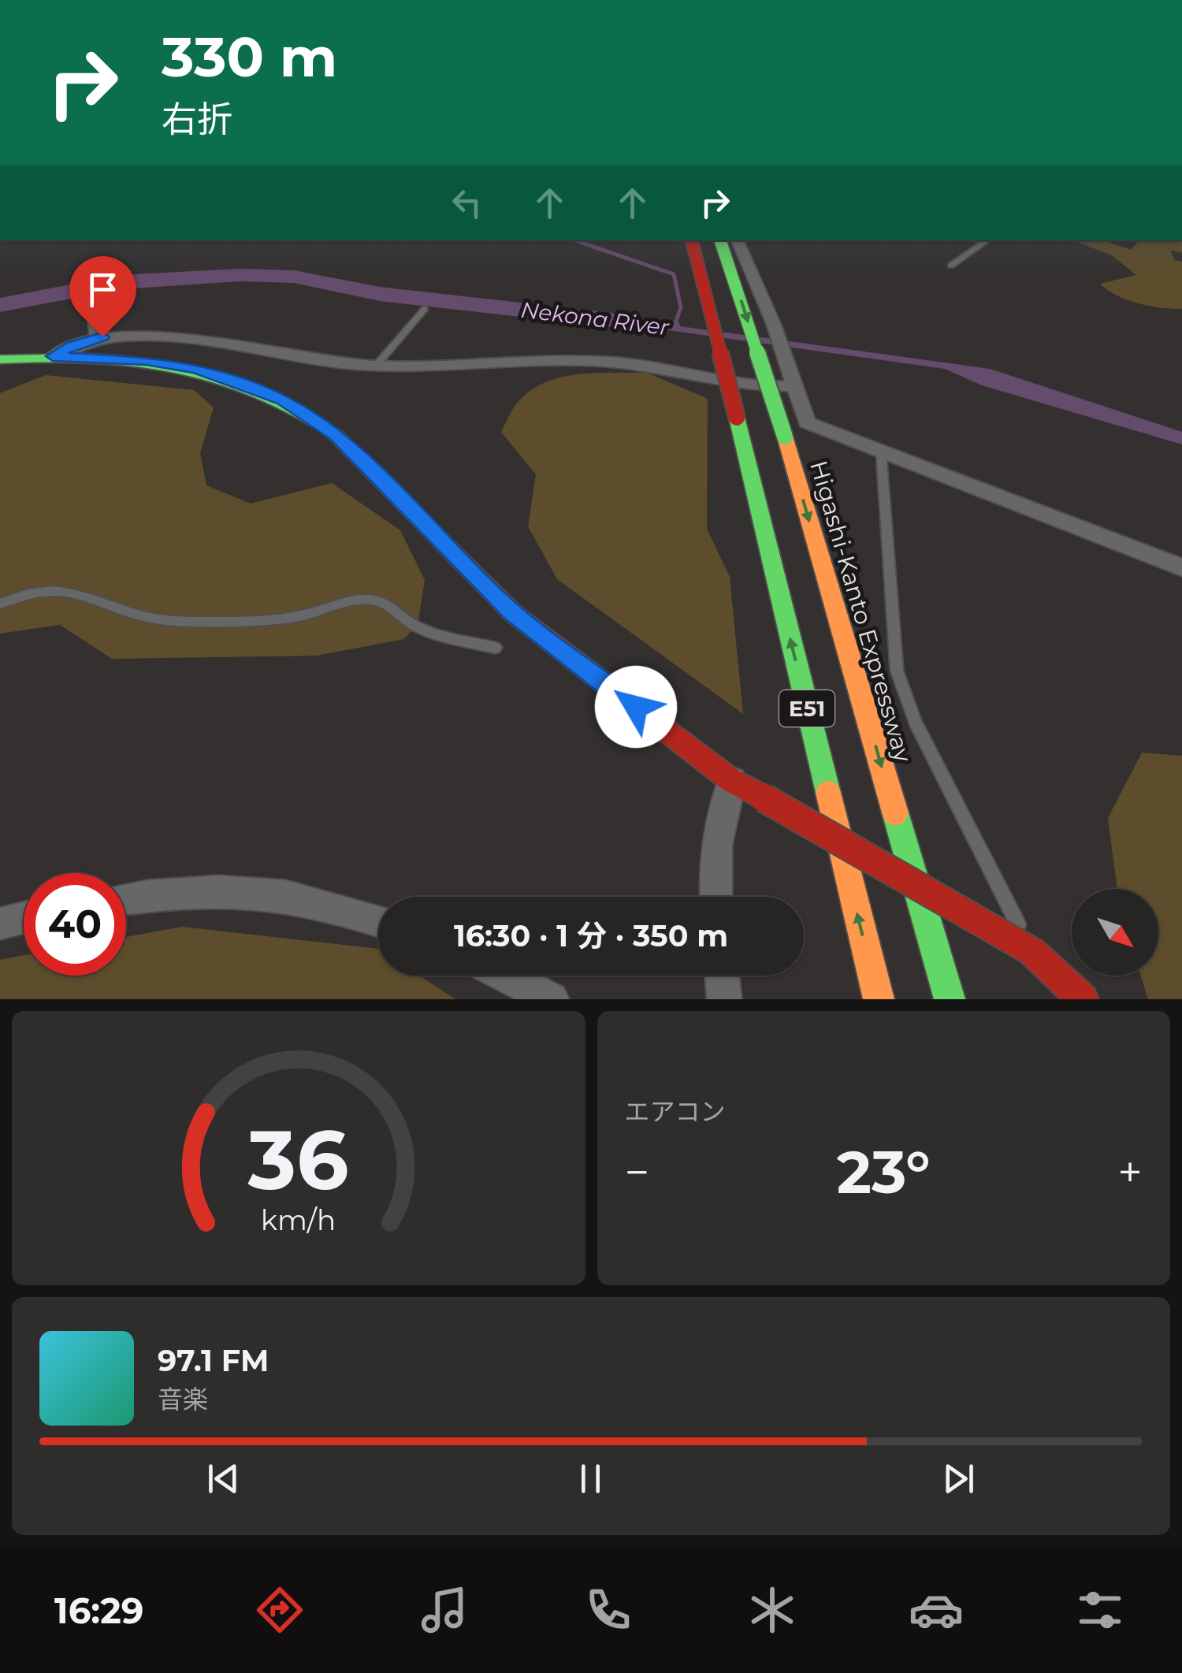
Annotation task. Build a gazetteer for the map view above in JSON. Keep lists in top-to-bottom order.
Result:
{
  "streets": {
    "main road": ["Higashi-Kanto Expressway", "E51"]
  },
  "water": ["Nekona River"],
  "north": "bottom right",
  "page": {
    "turn": ["330 m", "右折"],
    "limit": "40",
    "trip": "16:30 · 1 分 · 350 m",
    "tile": "エアコン",
    "heat": ["−", "23°", "+"],
    "song": ["97.1 FM", "音楽"],
    "tabs": "16:29",
    "gauge": ["36", "km/h"]
  }
}
